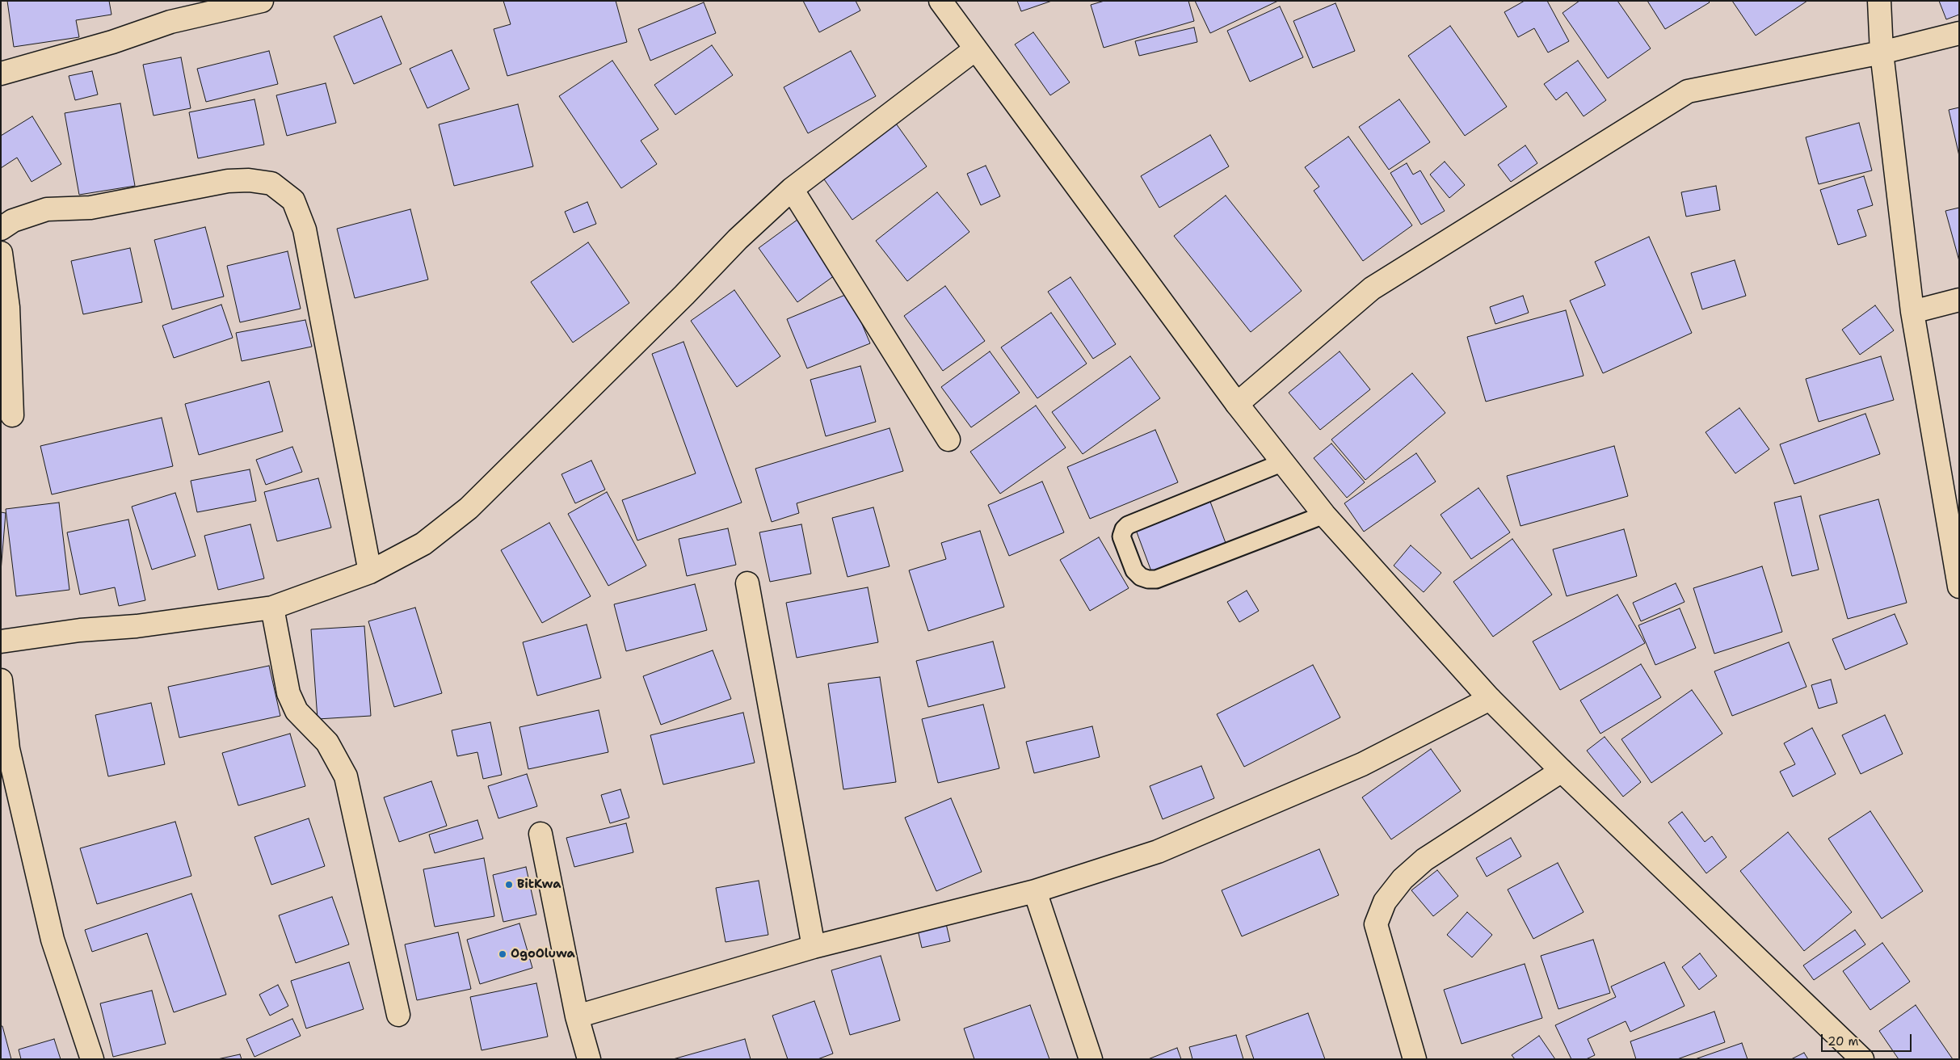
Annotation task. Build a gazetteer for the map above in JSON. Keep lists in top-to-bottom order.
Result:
{
  "places": ["BitKwa", "OgoOluwa"],
  "scale_bar": "20 m"
}
